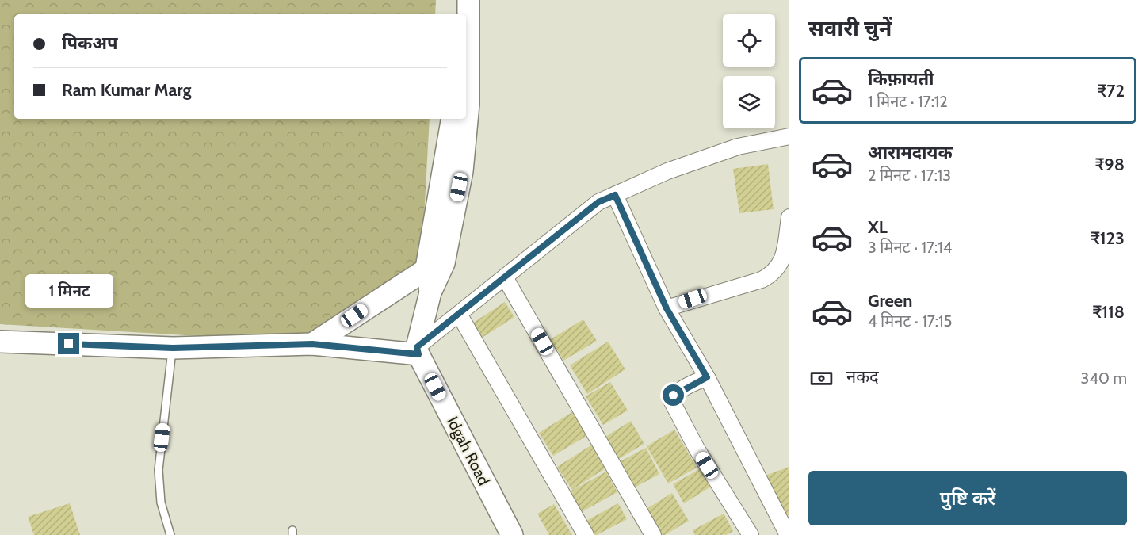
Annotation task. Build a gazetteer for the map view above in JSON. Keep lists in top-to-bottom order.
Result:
{
  "streets": {
    "street": ["Idgah Road"]
  },
  "page": {
    "heading": "सवारी चुनें",
    "banner": ["पिकअप", "Ram Kumar Marg"],
    "list": [
      {
        "name": "किफ़ायती",
        "note": "1 मिनट · 17:12",
        "value": "₹72"
      },
      {
        "name": "आरामदायक",
        "note": "2 मिनट · 17:13",
        "value": "₹98"
      },
      {
        "name": "XL",
        "note": "3 मिनट · 17:14",
        "value": "₹123"
      },
      {
        "name": "Green",
        "note": "4 मिनट · 17:15",
        "value": "₹118"
      }
    ],
    "bubble": "1 मिनट",
    "pay": ["नकद", "340 m"],
    "buttons": "पुष्टि करें"
  }
}
